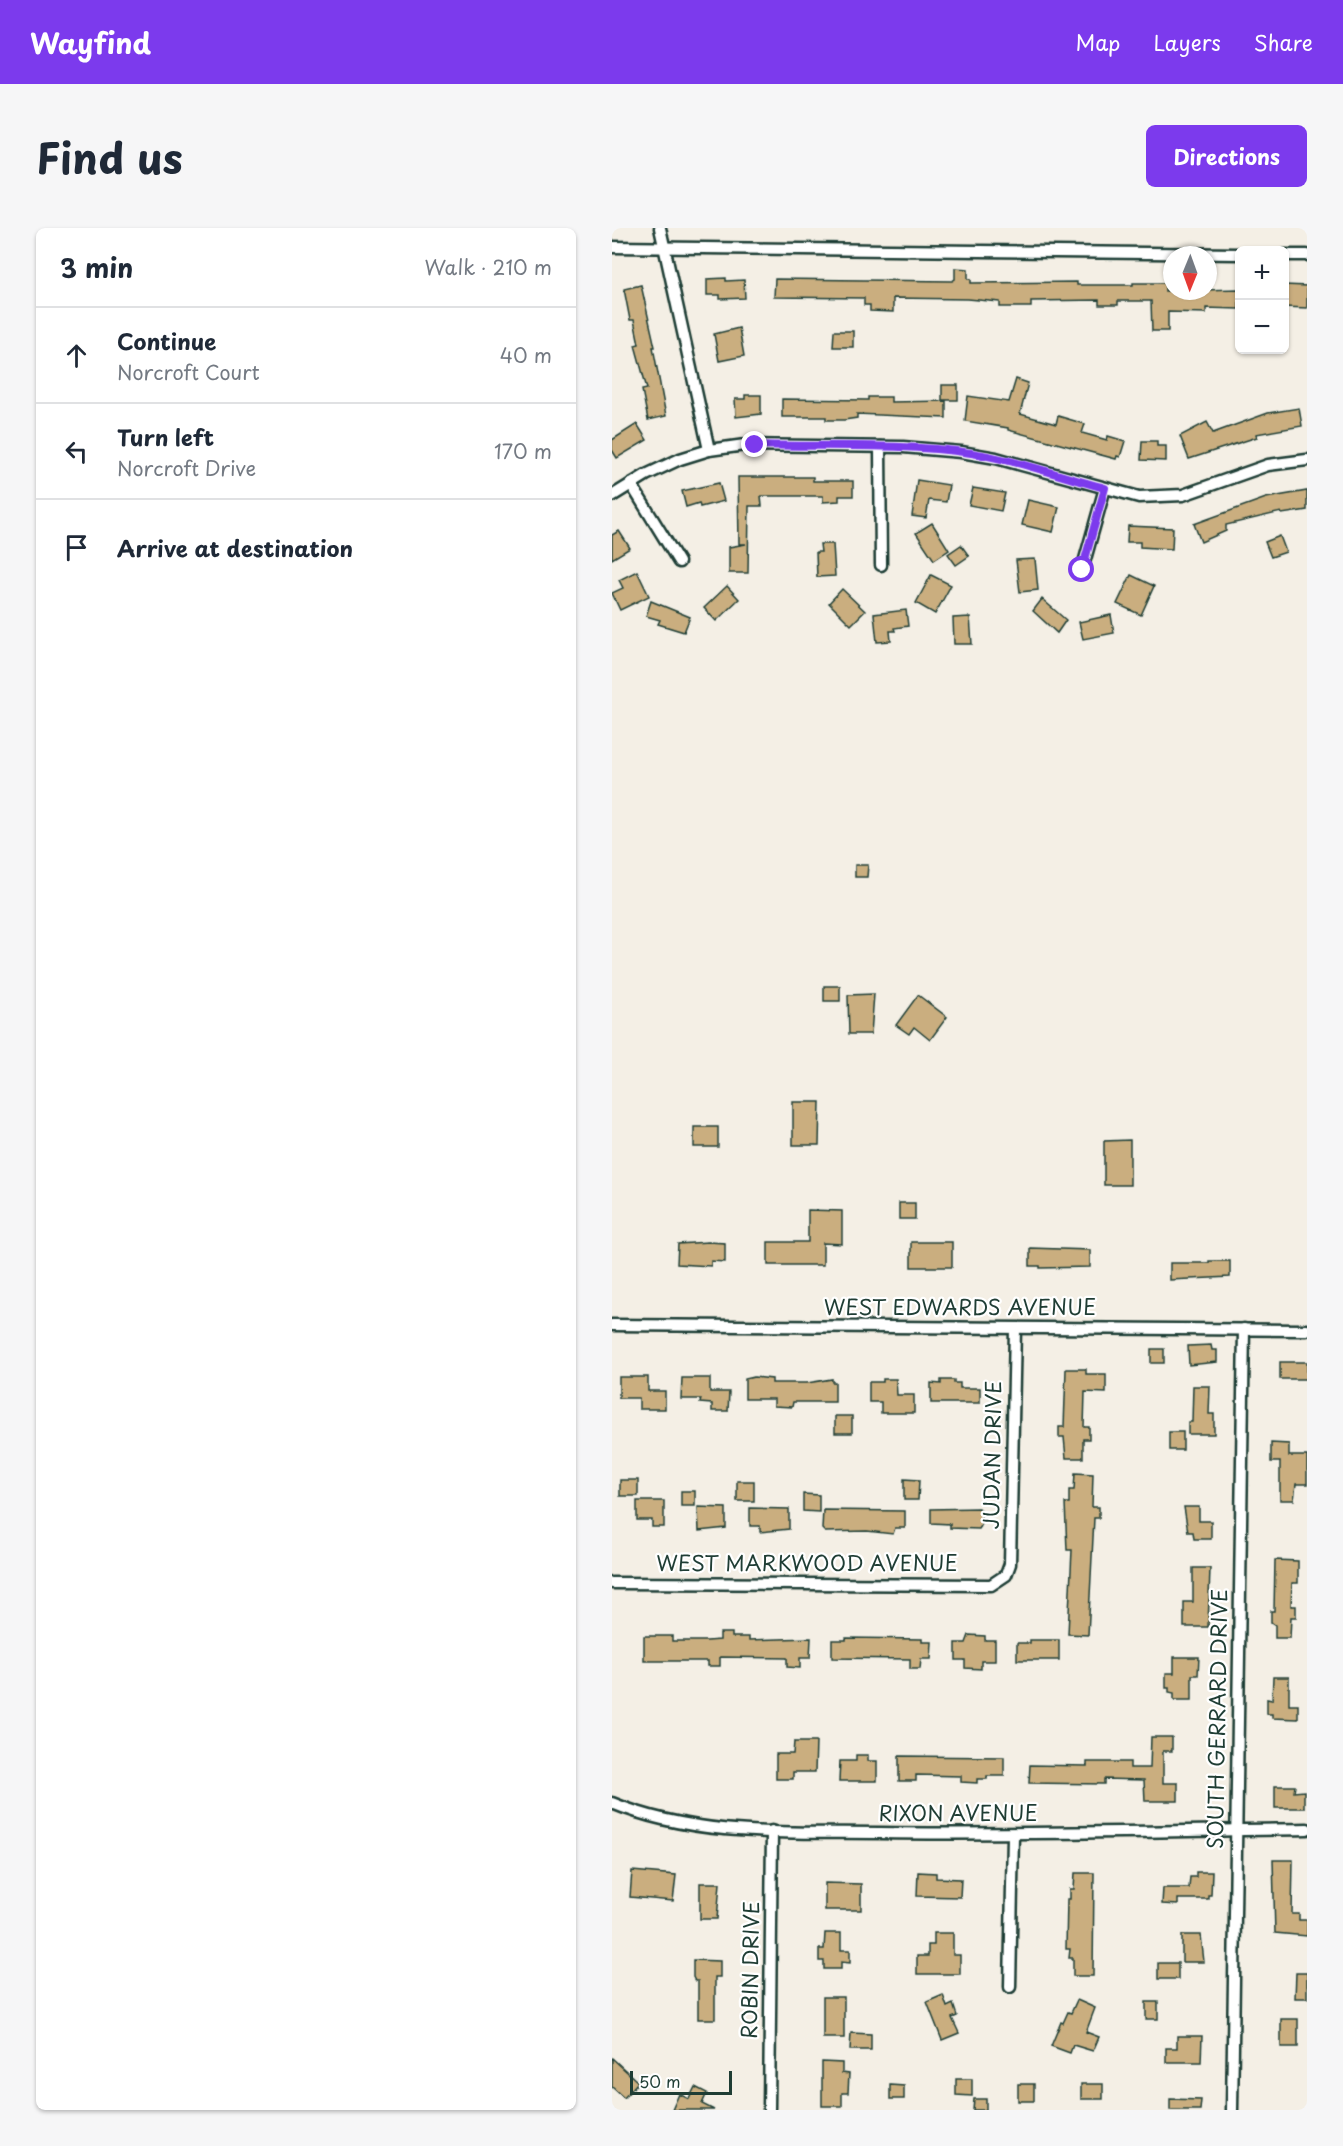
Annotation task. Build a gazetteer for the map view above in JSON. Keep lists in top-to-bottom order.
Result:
{
  "streets": {
    "street": [
      "WEST EDWARDS AVENUE",
      "JUDAN DRIVE",
      "WEST MARKWOOD AVENUE",
      "SOUTH GERRARD DRIVE",
      "RIXON AVENUE",
      "ROBIN DRIVE"
    ]
  },
  "crossings": [
    ["WEST EDWARDS AVENUE", "JUDAN DRIVE"],
    ["WEST EDWARDS AVENUE", "SOUTH GERRARD DRIVE"],
    ["JUDAN DRIVE", "WEST MARKWOOD AVENUE"],
    ["SOUTH GERRARD DRIVE", "RIXON AVENUE"],
    ["RIXON AVENUE", "ROBIN DRIVE"]
  ],
  "scale_bar": "50 m",
  "north": "bottom",
  "page": {
    "header": "Wayfind",
    "nav": ["Map", "Layers", "Share"],
    "title": "Find us",
    "buttons": "Directions",
    "heading": ["3 min", "Walk · 210 m"],
    "map_buttons": ["+", "−"],
    "list": [
      ["Continue", "Norcroft Court", "40 m"],
      ["Turn left", "Norcroft Drive", "170 m"],
      "Arrive at destination"
    ],
    "scale": "50 m"
  }
}
